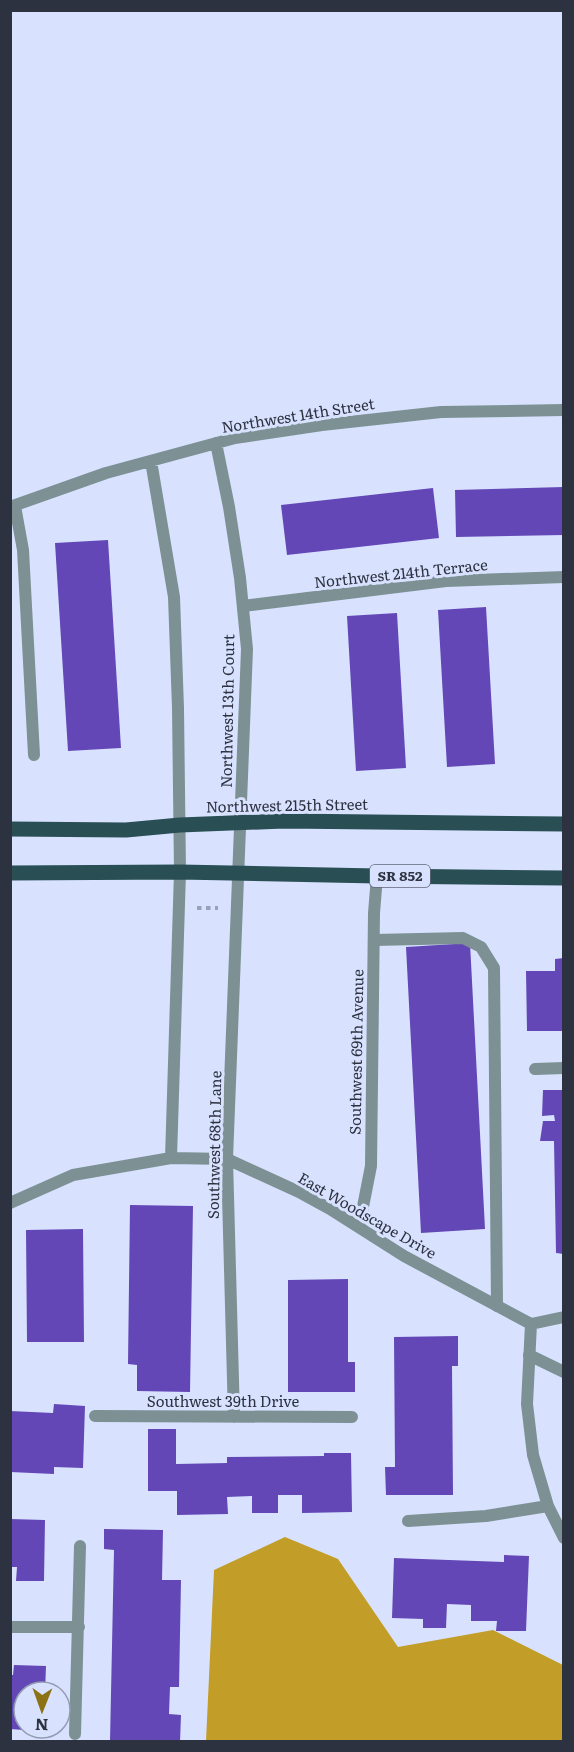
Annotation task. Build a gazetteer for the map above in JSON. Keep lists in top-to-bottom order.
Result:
{
  "streets": {
    "main road": ["Northwest 215th Street", "SR 852"],
    "street": [
      "Northwest 14th Street",
      "Northwest 214th Terrace",
      "Northwest 13th Court",
      "Southwest 69th Avenue",
      "Southwest 68th Lane",
      "East Woodscape Drive",
      "Southwest 39th Drive"
    ]
  },
  "crossings": [
    ["Northwest 14th Street", "Northwest 13th Court"],
    ["Northwest 214th Terrace", "Northwest 13th Court"],
    ["Northwest 13th Court", "Northwest 215th Street"],
    ["Northwest 13th Court", "SR 852"],
    ["Northwest 13th Court", "Southwest 68th Lane"],
    ["SR 852", "Southwest 69th Avenue"],
    ["SR 852", "Southwest 68th Lane"],
    ["Southwest 69th Avenue", "East Woodscape Drive"],
    ["Southwest 68th Lane", "East Woodscape Drive"],
    ["Southwest 68th Lane", "Southwest 39th Drive"]
  ],
  "north": "bottom"
}
